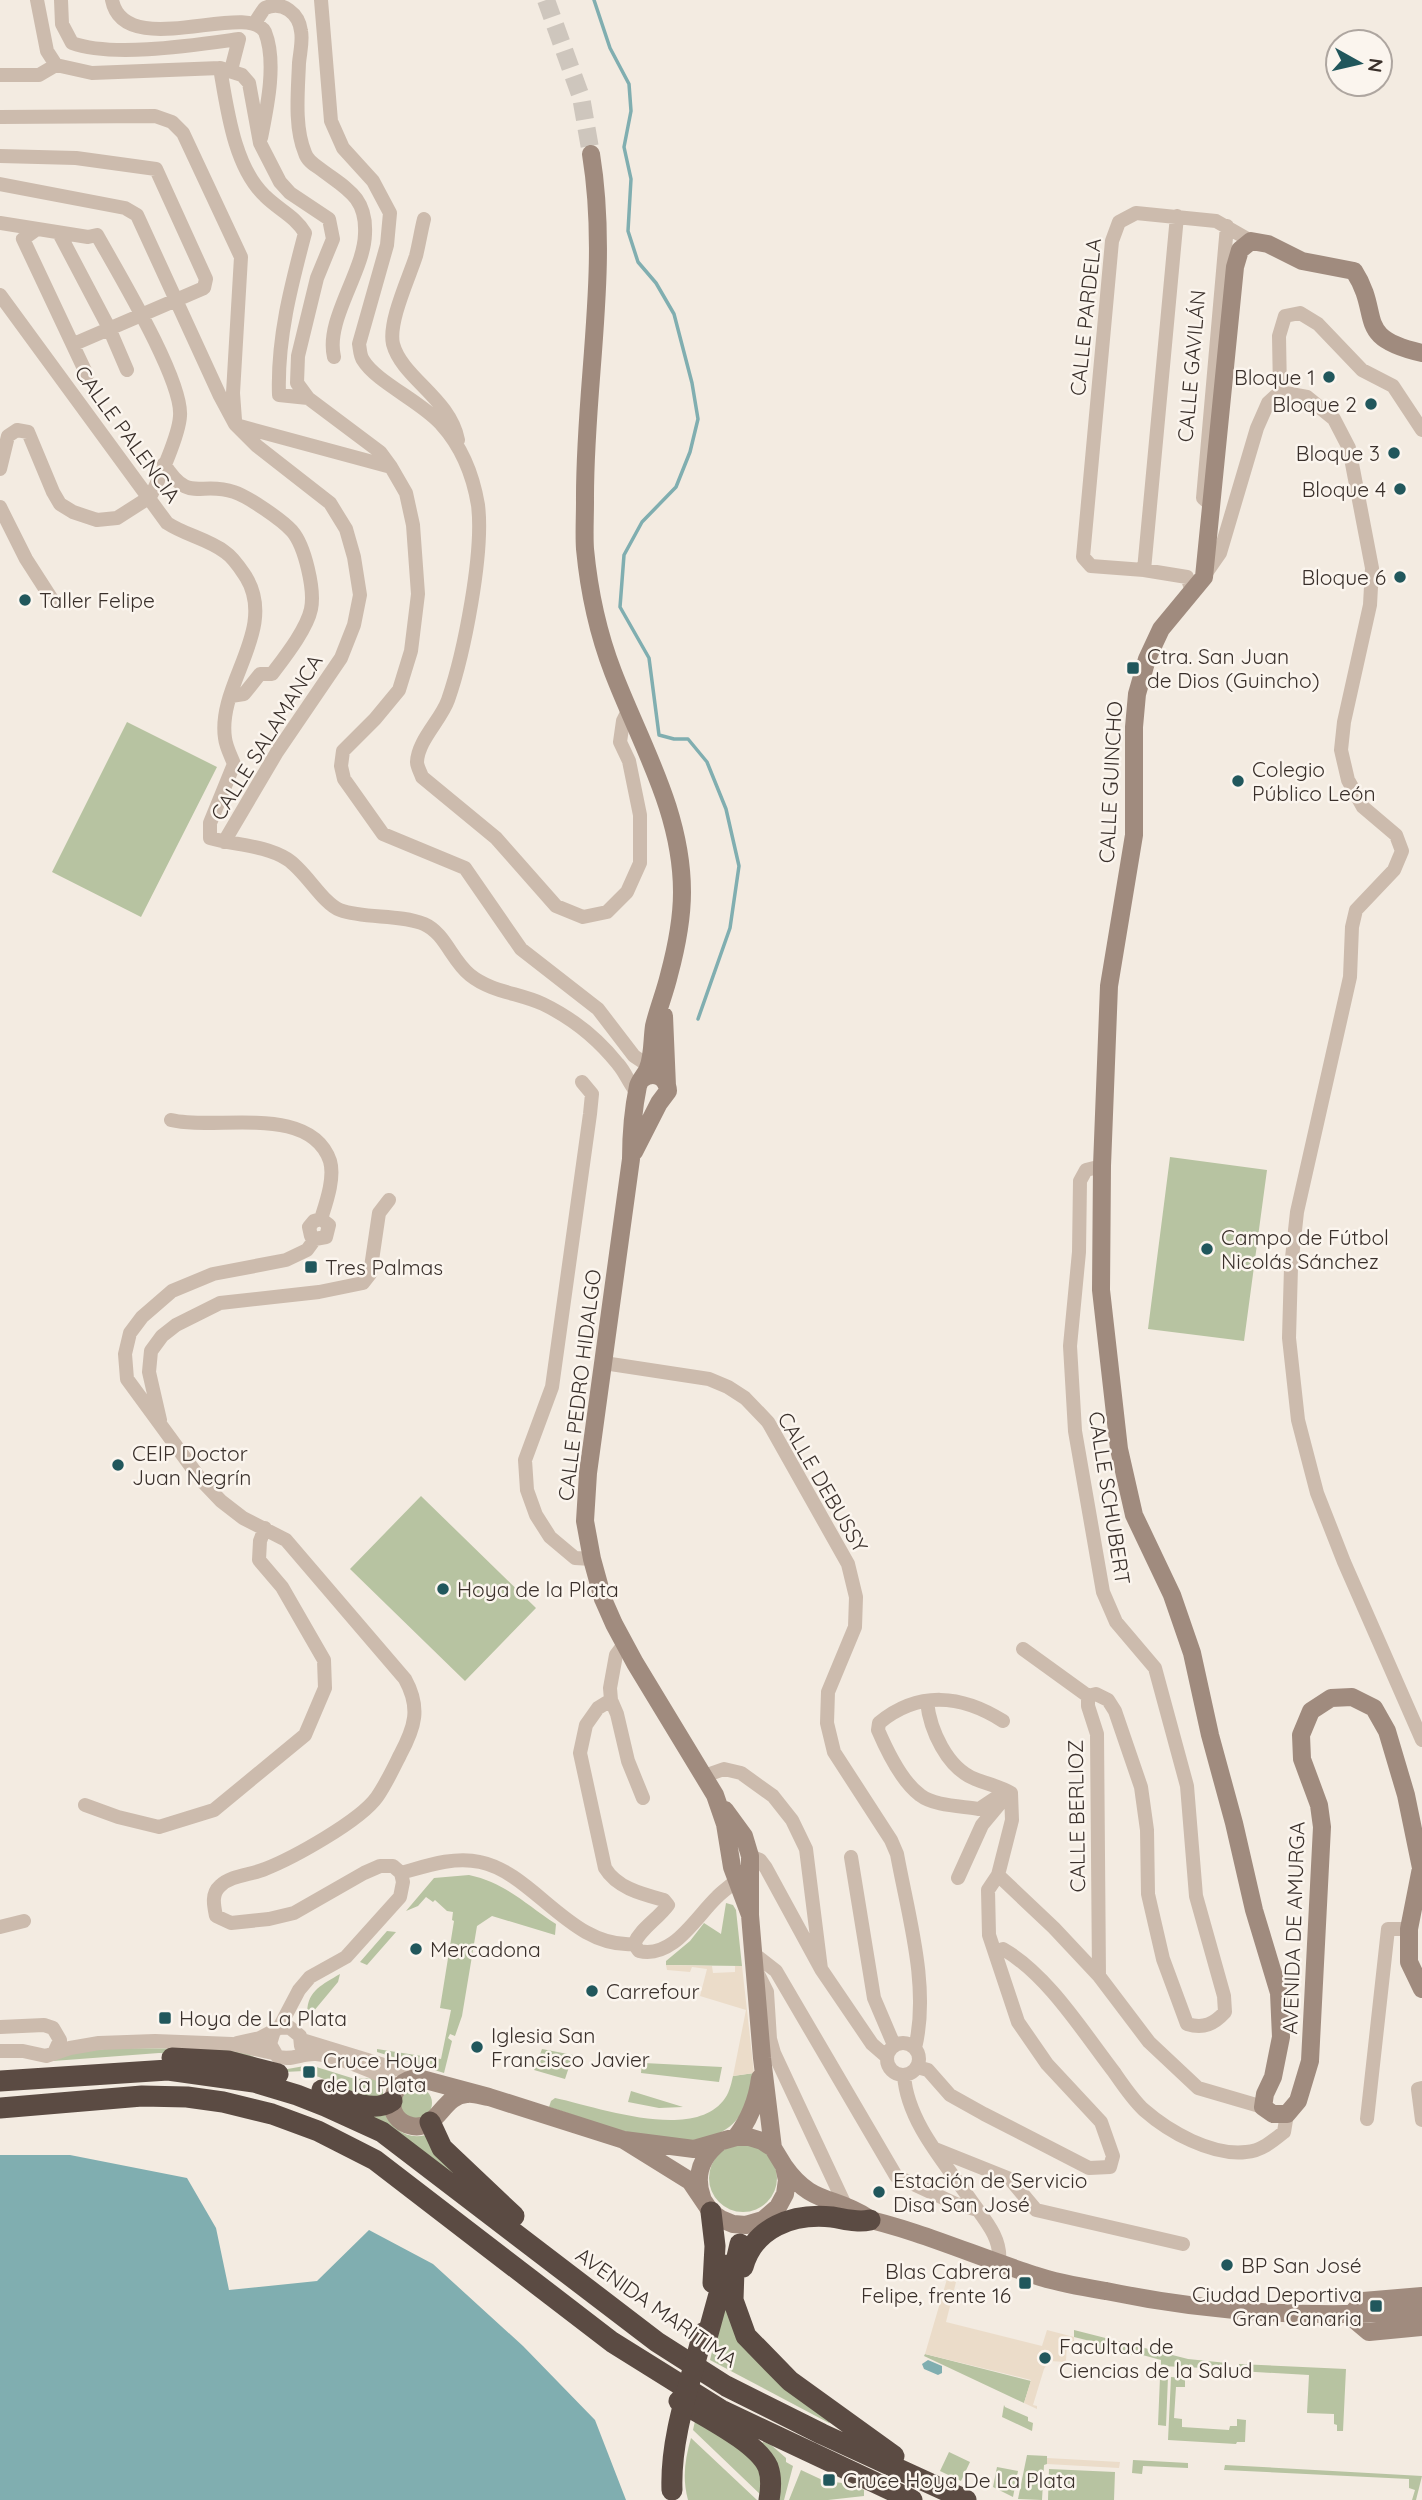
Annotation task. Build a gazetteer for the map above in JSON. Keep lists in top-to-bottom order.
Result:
{
  "streets": {
    "highway": ["AVENIDA MARITIMA"],
    "street": [
      "CALLE PARDELA",
      "CALLE GAVILÁN",
      "CALLE PALENCIA",
      "CALLE SALAMANCA",
      "CALLE GUINCHO",
      "CALLE PEDRO HIDALGO",
      "CALLE DEBUSSY",
      "CALLE SCHUBERT",
      "CALLE BERLIOZ",
      "AVENIDA DE AMURGA"
    ]
  },
  "crossings": [
    ["CALLE PARDELA", "CALLE GAVILÁN"],
    ["CALLE GAVILÁN", "CALLE GUINCHO"],
    ["CALLE PALENCIA", "CALLE SALAMANCA"],
    ["CALLE GUINCHO", "CALLE SCHUBERT"],
    ["CALLE PEDRO HIDALGO", "CALLE DEBUSSY"],
    ["CALLE SCHUBERT", "CALLE BERLIOZ"]
  ],
  "places": {
    "other": [
      "Bloque 1",
      "Bloque 2",
      "Bloque 3",
      "Bloque 4",
      "Bloque 6",
      "Taller Felipe",
      "Colegio Público León",
      "Campo de Fútbol Nicolás Sánchez",
      "CEIP Doctor Juan Negrín",
      "Hoya de la Plata",
      "Mercadona",
      "Carrefour",
      "Iglesia San Francisco Javier",
      "Estación de Servicio Disa San José",
      "BP San José",
      "Facultad de Ciencias de la Salud"
    ],
    "transit": [
      "Ctra. San Juan de Dios (Guincho)",
      "Tres Palmas",
      "Hoya de La Plata",
      "Cruce Hoya de la Plata",
      "Blas Cabrera Felipe, frente 16",
      "Ciudad Deportiva Gran Canaria",
      "Cruce Hoya De La Plata"
    ]
  },
  "north": "right"
}
